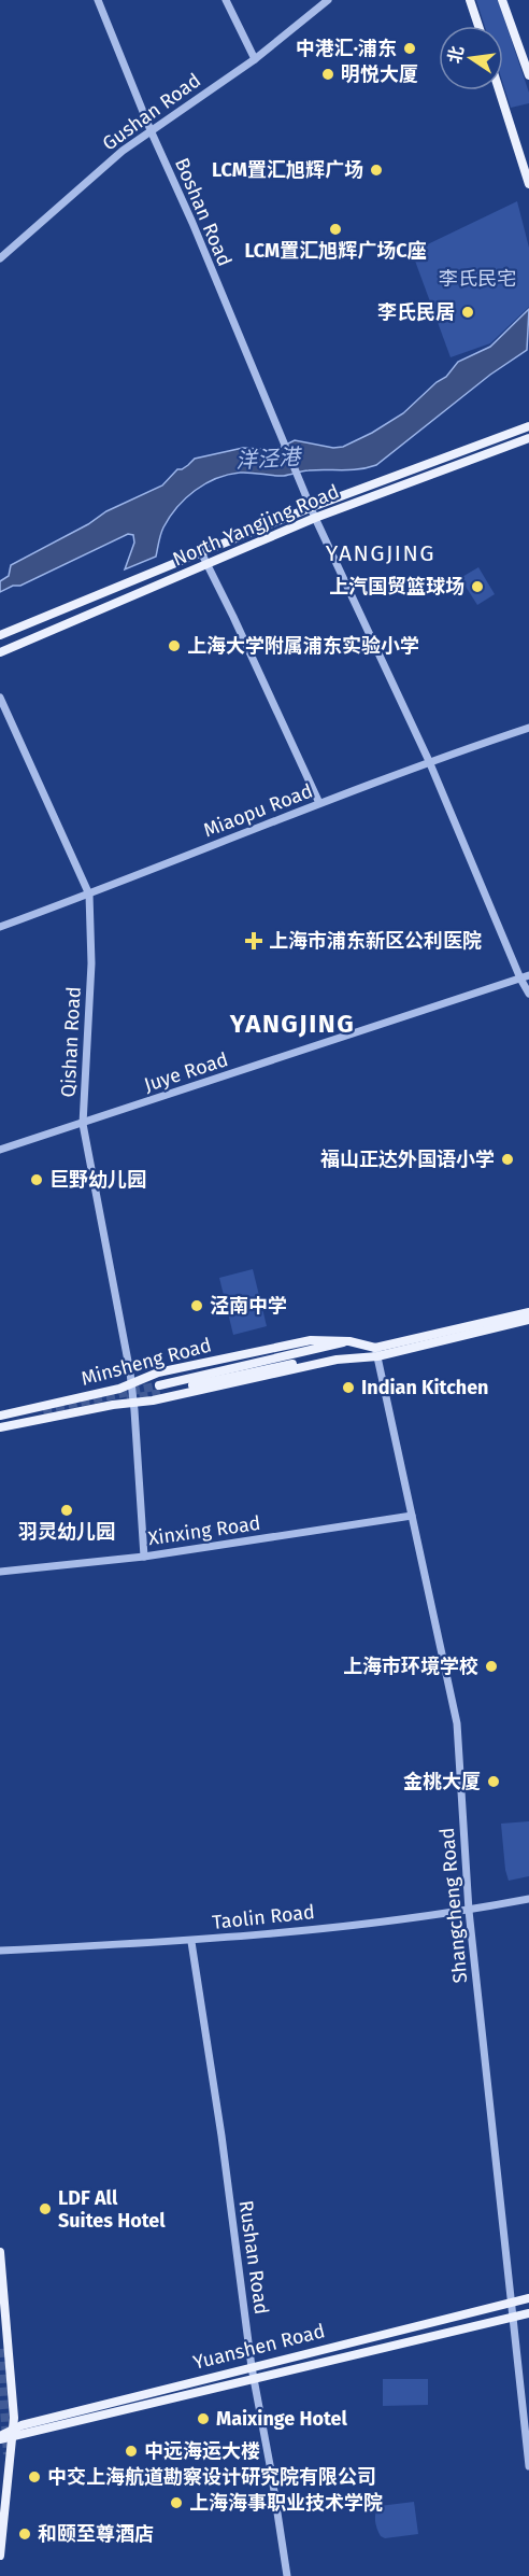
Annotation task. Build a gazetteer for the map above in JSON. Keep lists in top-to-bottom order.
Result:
{
  "streets": {
    "main road": ["North Yangjing Road", "Minsheng Road", "Yuanshen Road"],
    "street": [
      "Gushan Road",
      "Boshan Road",
      "Miaopu Road",
      "Qishan Road",
      "Juye Road",
      "Xinxing Road",
      "Shangcheng Road",
      "Taolin Road",
      "Rushan Road"
    ]
  },
  "crossings": [
    ["Gushan Road", "Boshan Road"],
    ["Boshan Road", "North Yangjing Road"],
    ["Boshan Road", "Miaopu Road"],
    ["Boshan Road", "Juye Road"],
    ["Miaopu Road", "Qishan Road"],
    ["Qishan Road", "Juye Road"],
    ["Qishan Road", "Minsheng Road"],
    ["Minsheng Road", "Shangcheng Road"],
    ["Xinxing Road", "Shangcheng Road"],
    ["Shangcheng Road", "Taolin Road"],
    ["Shangcheng Road", "Yuanshen Road"],
    ["Taolin Road", "Rushan Road"],
    ["Rushan Road", "Yuanshen Road"]
  ],
  "districts": ["YANGJING", "YANGJING"],
  "water": ["洋泾港"],
  "parks": ["李氏民宅"],
  "places": {
    "other": [
      "中港汇·浦东",
      "明悦大厦",
      "LCM置汇旭辉广场",
      "LCM置汇旭辉广场C座",
      "李氏民居",
      "上汽国贸篮球场",
      "上海大学附属浦东实验小学",
      "福山正达外国语小学",
      "巨野幼儿园",
      "泾南中学",
      "Indian Kitchen",
      "羽灵幼儿园",
      "上海市环境学校",
      "金桃大厦",
      "LDF All Suites Hotel",
      "Maixinge Hotel",
      "中远海运大楼",
      "中交上海航道勘察设计研究院有限公司",
      "上海海事职业技术学院",
      "和颐至尊酒店"
    ],
    "health": ["上海市浦东新区公利医院"]
  },
  "north": "left"
}
